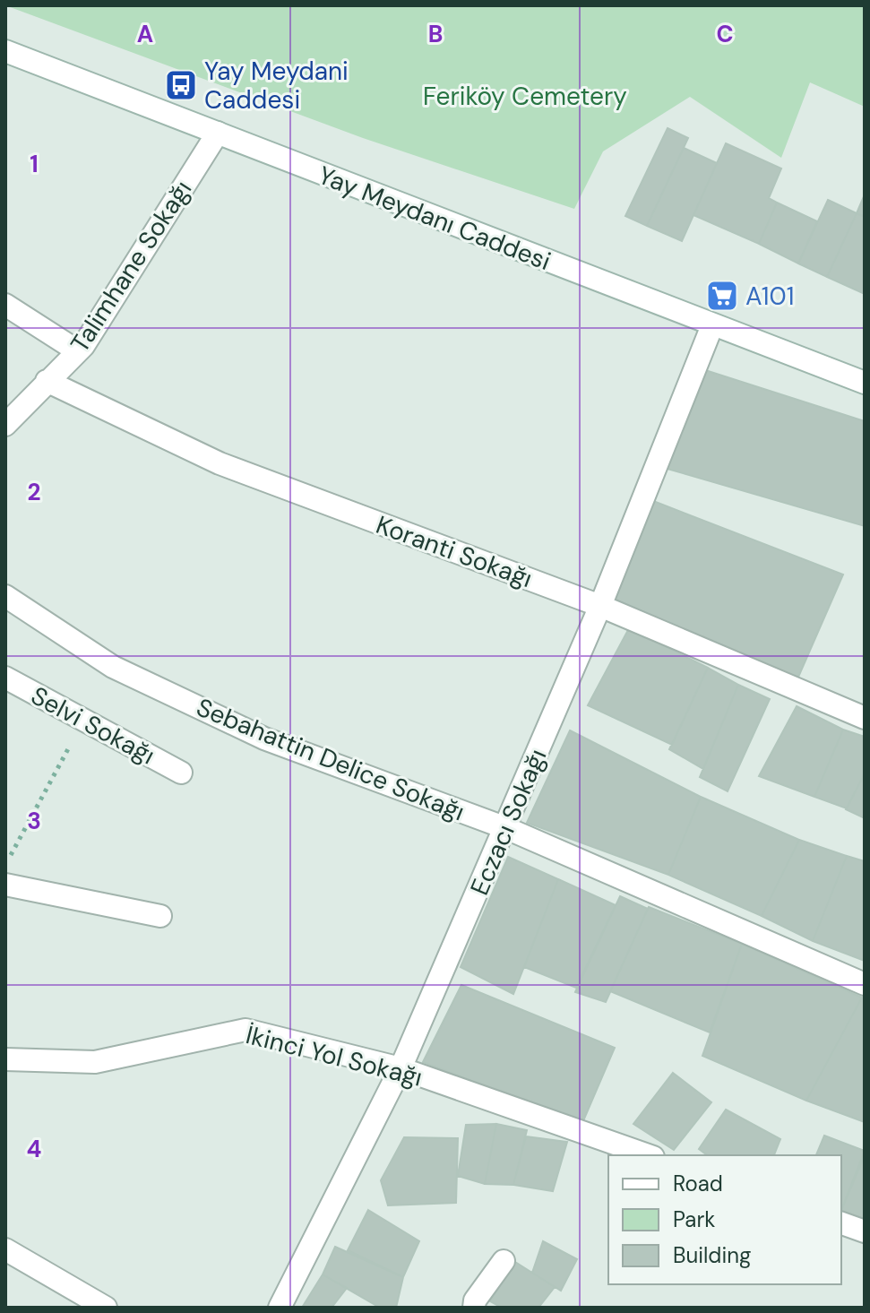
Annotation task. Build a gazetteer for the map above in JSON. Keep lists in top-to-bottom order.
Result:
{
  "streets": {
    "street": [
      "Yay Meydanı Caddesi",
      "Talimhane Sokağı",
      "Koranti Sokağı",
      "Selvi Sokağı",
      "Sebahattin Delice Sokağı",
      "Eczacı Sokağı",
      "İkinci Yol Sokağı"
    ]
  },
  "crossings": [
    ["Yay Meydanı Caddesi", "Talimhane Sokağı"],
    ["Yay Meydanı Caddesi", "Eczacı Sokağı"],
    ["Talimhane Sokağı", "Koranti Sokağı"],
    ["Koranti Sokağı", "Eczacı Sokağı"],
    ["Sebahattin Delice Sokağı", "Eczacı Sokağı"],
    ["Eczacı Sokağı", "İkinci Yol Sokağı"]
  ],
  "parks": ["Feriköy Cemetery"],
  "places": {
    "bus stop": ["Yay Meydani Caddesi"],
    "supermarket": ["A101"]
  },
  "legend": ["Road", "Park", "Building"],
  "grid": {
    "columns": ["A", "B", "C"],
    "rows": [
      "1",
      "2",
      "3",
      "4"
    ]
  }
}
